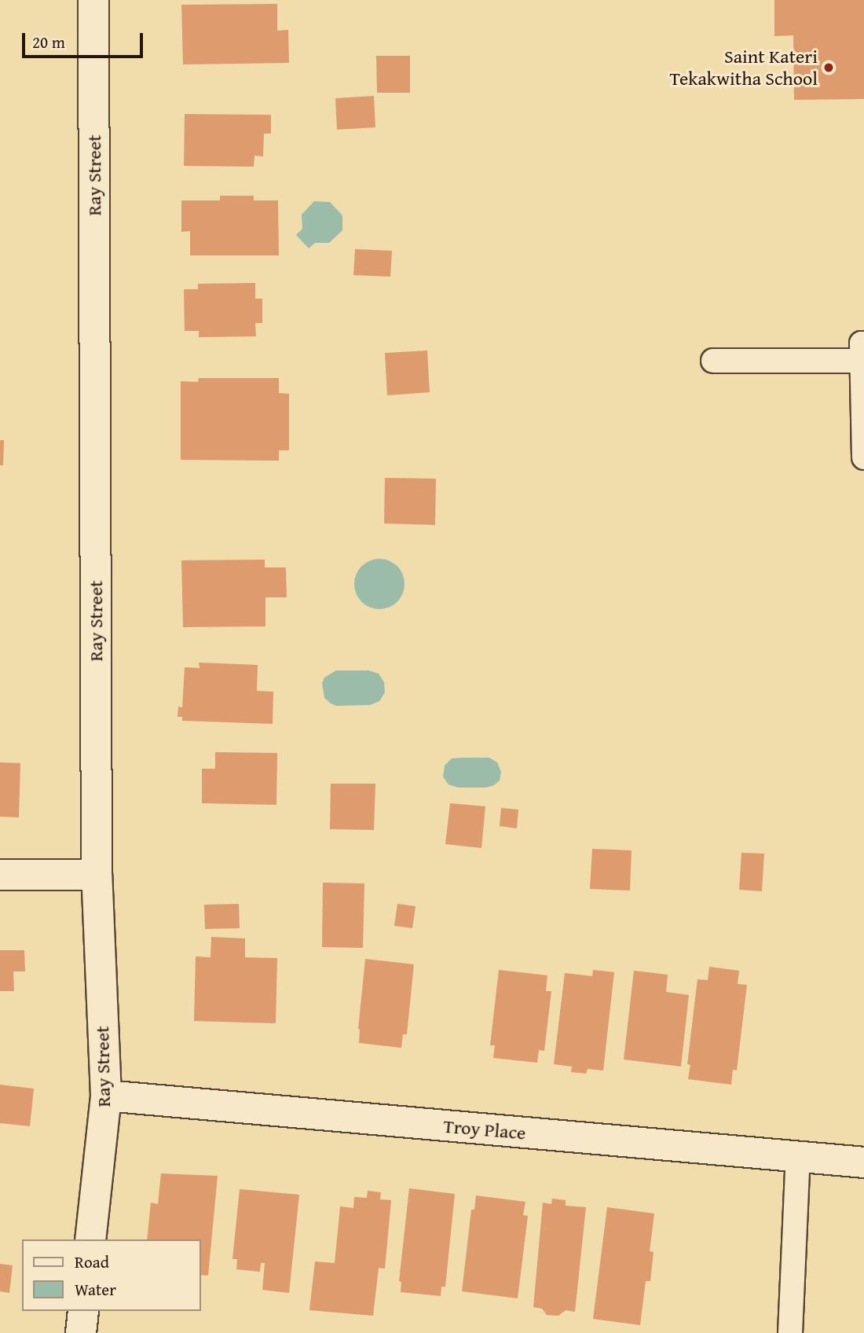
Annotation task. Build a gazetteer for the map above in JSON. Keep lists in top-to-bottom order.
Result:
{
  "streets": {
    "street": ["Ray Street", "Troy Place"]
  },
  "crossings": [
    ["Ray Street", "Troy Place"]
  ],
  "places": ["Saint Kateri Tekakwitha School"],
  "legend": ["Road", "Water"],
  "scale_bar": "20 m"
}
